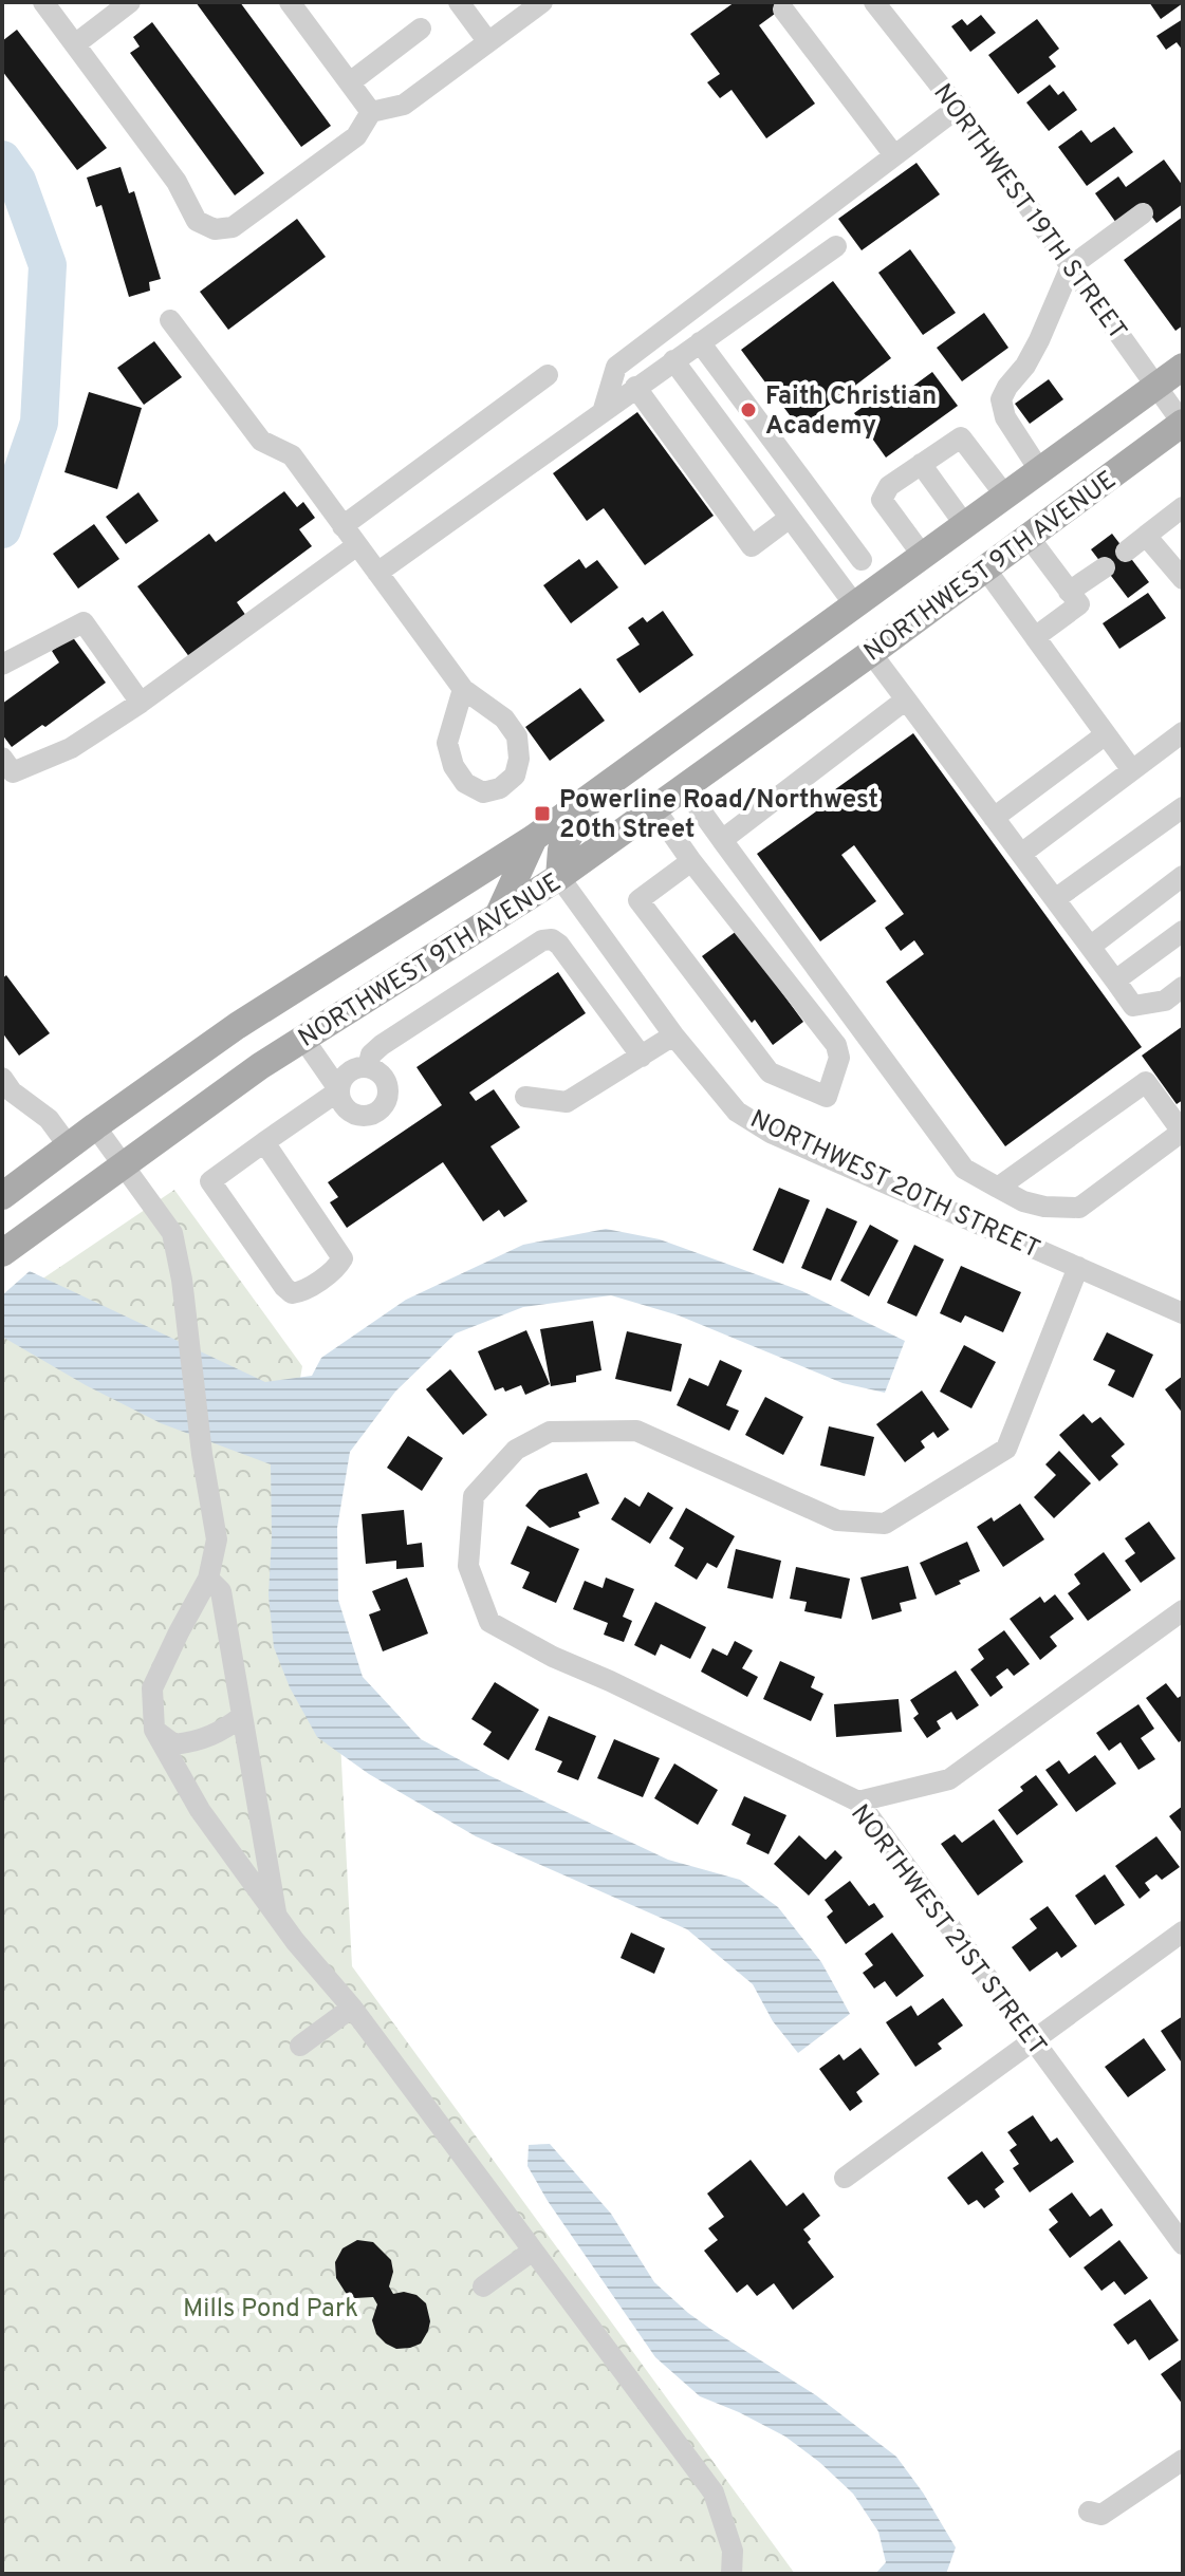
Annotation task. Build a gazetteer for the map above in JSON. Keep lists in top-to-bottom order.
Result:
{
  "streets": {
    "main road": ["NORTHWEST 9TH AVENUE"],
    "street": ["NORTHWEST 19TH STREET", "NORTHWEST 20TH STREET", "NORTHWEST 21ST STREET"]
  },
  "crossings": [
    ["NORTHWEST 19TH STREET", "NORTHWEST 9TH AVENUE"],
    ["NORTHWEST 9TH AVENUE", "NORTHWEST 20TH STREET"],
    ["NORTHWEST 20TH STREET", "NORTHWEST 21ST STREET"]
  ],
  "parks": ["Mills Pond Park"],
  "places": {
    "other": ["Faith Christian Academy"],
    "transit": ["Powerline Road/Northwest 20th Street"]
  }
}
